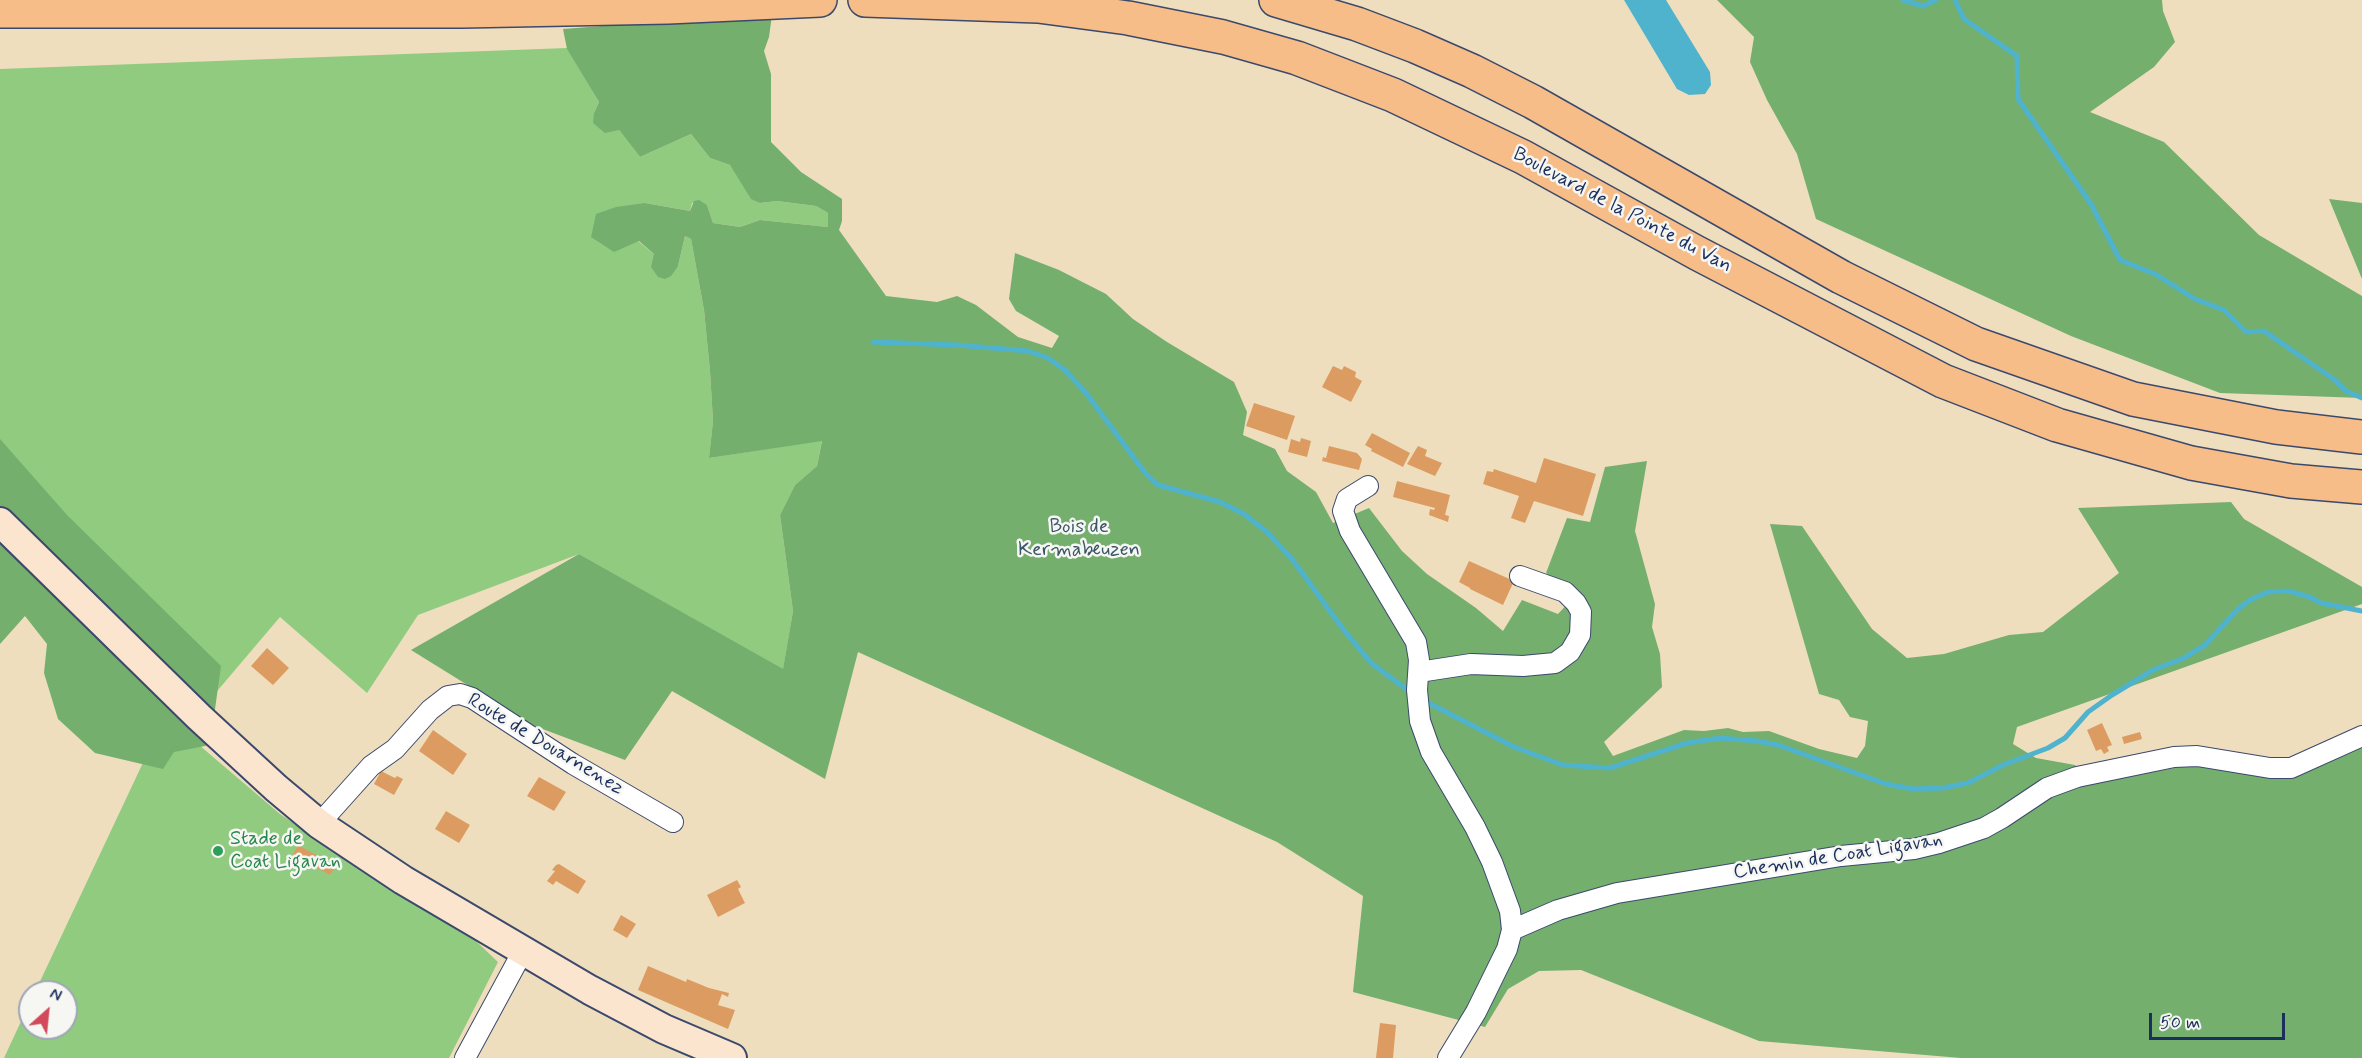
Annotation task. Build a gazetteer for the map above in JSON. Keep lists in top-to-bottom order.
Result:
{
  "streets": {
    "highway": ["Boulevard de la Pointe du Van"],
    "street": ["Route de Douarnenez", "Chemin de Coat Ligavan"]
  },
  "parks": ["Bois de Kermabeuzen"],
  "places": ["Stade de Coat Ligavan"],
  "scale_bar": "50 m",
  "north": "top right"
}
